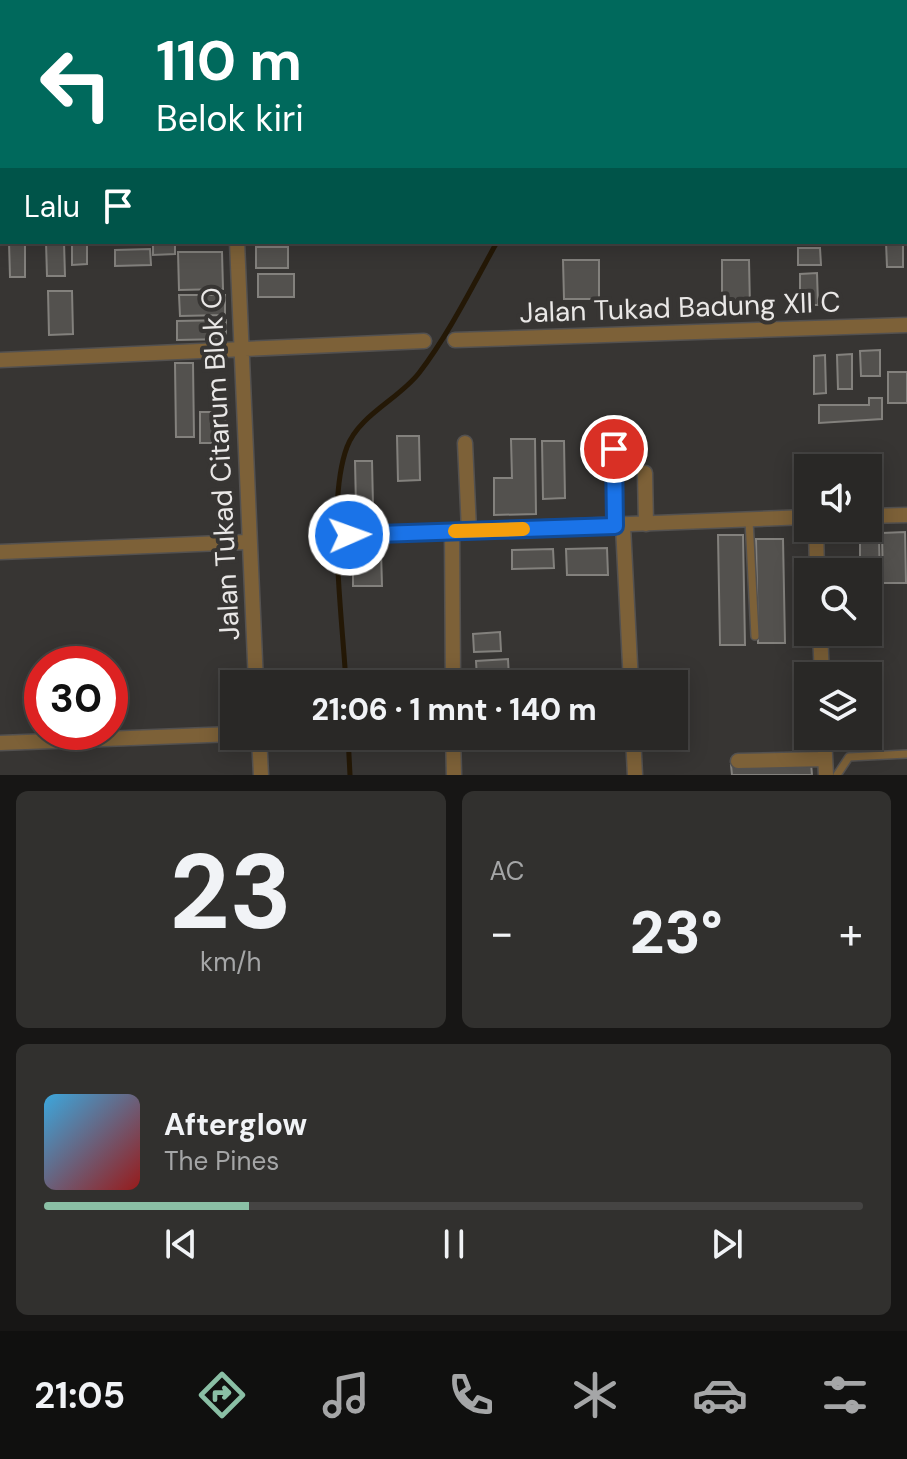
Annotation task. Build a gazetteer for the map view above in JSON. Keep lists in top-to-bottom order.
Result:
{
  "streets": {
    "street": ["Jalan Tukad Badung XII C", "Jalan Tukad Citarum Blok O"]
  },
  "page": {
    "turn": ["110 m", "Belok kiri"],
    "then": "Lalu",
    "limit": "30",
    "trip": "21:06 · 1 mnt · 140 m",
    "tile": [
      ["23", "km/h"],
      "AC"
    ],
    "heat": ["−", "23°", "+"],
    "song": ["Afterglow", "The Pines"],
    "tabs": "21:05"
  }
}
